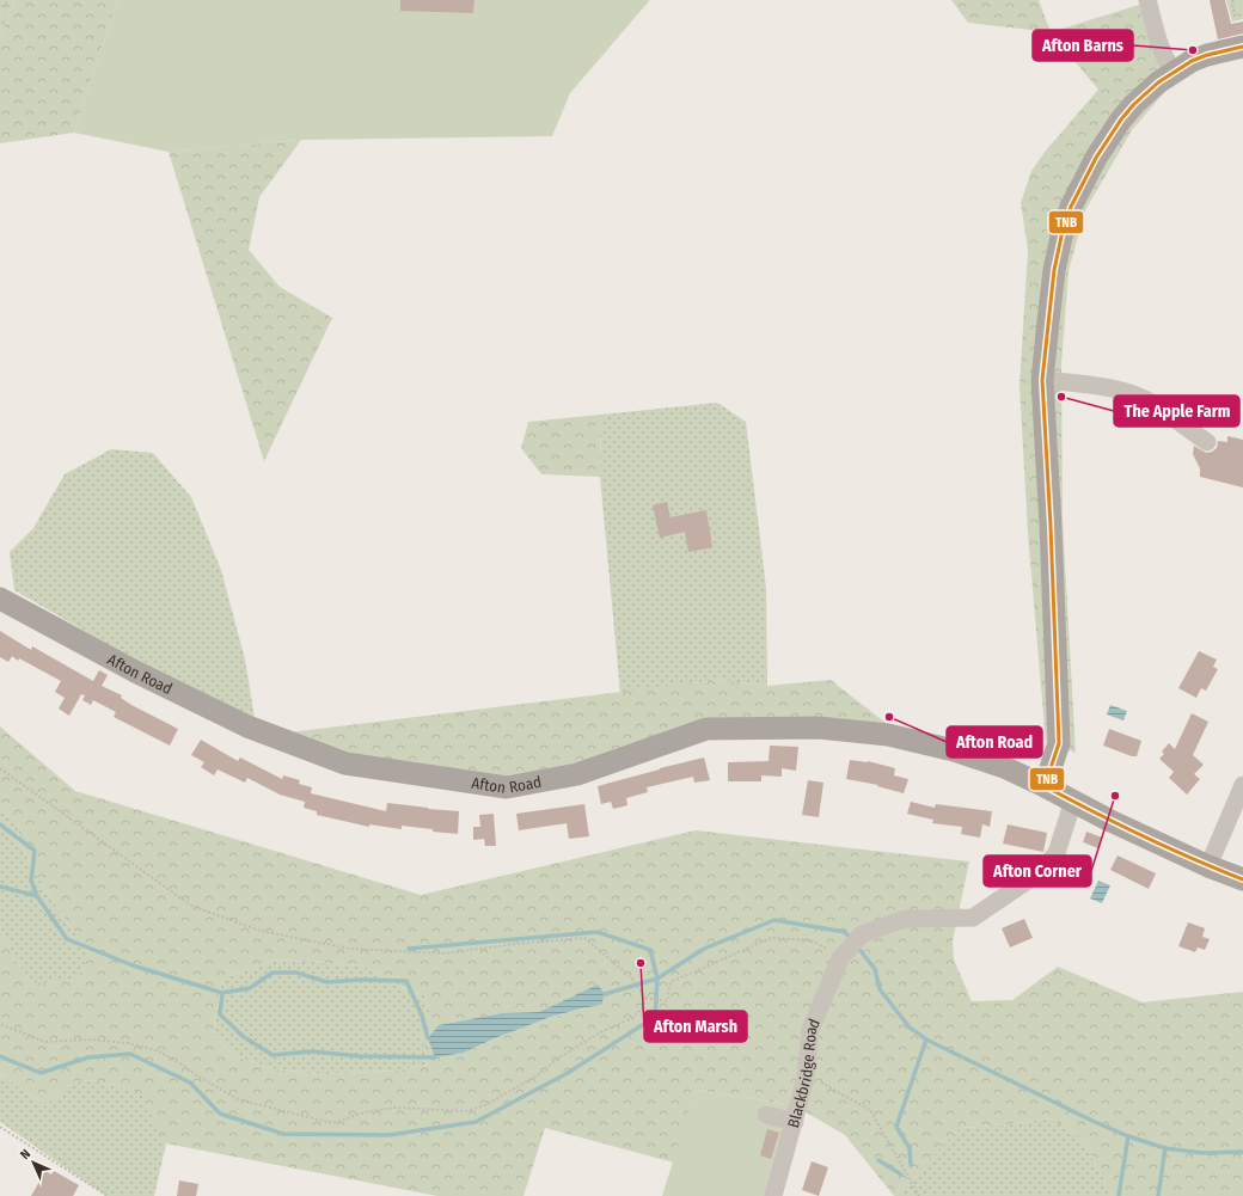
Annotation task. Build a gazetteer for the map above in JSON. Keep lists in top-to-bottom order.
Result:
{
  "streets": {
    "main road": ["Afton Road"],
    "street": ["Blackbridge Road"]
  },
  "places": [
    "Afton Barns",
    "The Apple Farm",
    "Afton Road",
    "Afton Corner",
    "Afton Marsh"
  ],
  "lines": ["transit line TNB"],
  "north": "top left"
}
